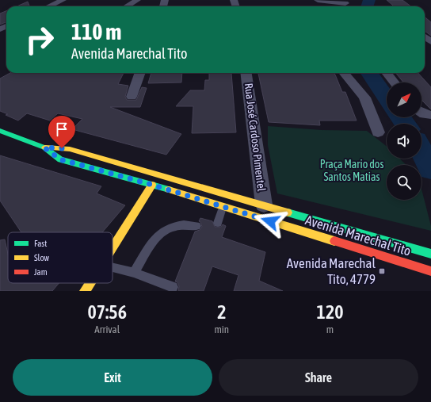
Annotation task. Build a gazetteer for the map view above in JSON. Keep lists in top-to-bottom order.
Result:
{
  "streets": {
    "main road": ["Avenida Marechal Tito"],
    "street": ["Rua José Cardoso Pimentel"]
  },
  "crossings": [
    ["Rua José Cardoso Pimentel", "Avenida Marechal Tito"]
  ],
  "parks": ["Praça Mario dos Santos Matias"],
  "places": {
    "transit": ["Avenida Marechal Tito, 4779"]
  },
  "legend": ["Fast", "Slow", "Jam"],
  "north": "top right",
  "page": {
    "turn": ["110 m", "Avenida Marechal Tito"],
    "eta": [
      "07:56",
      "Arrival",
      "2",
      "min",
      "120",
      "m"
    ],
    "buttons": ["Exit", "Share"]
  }
}
